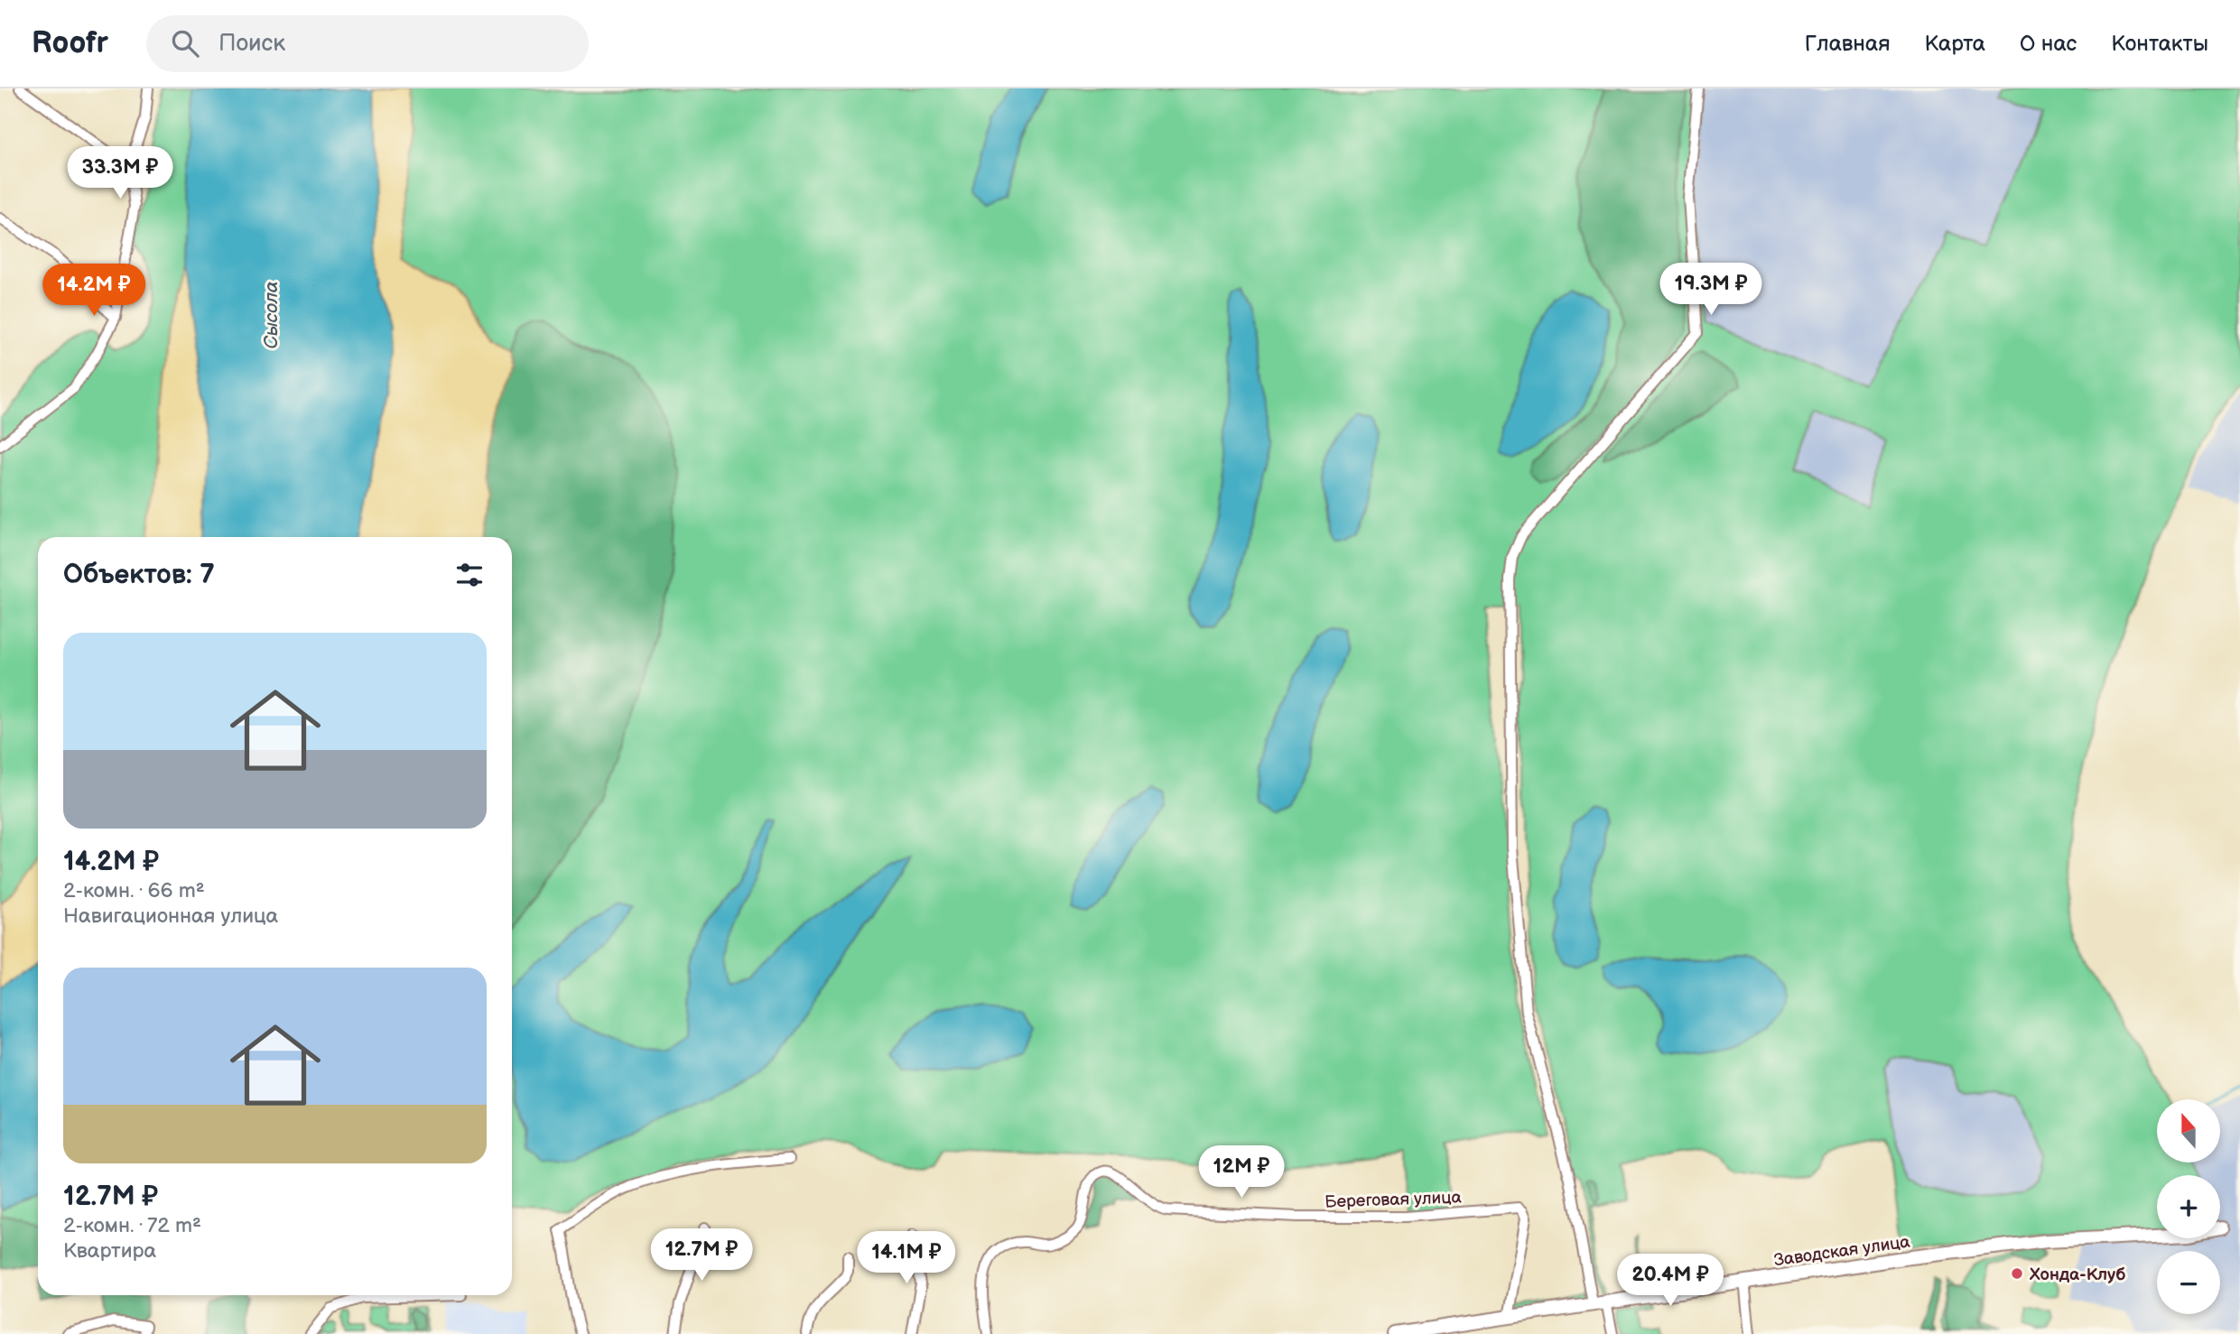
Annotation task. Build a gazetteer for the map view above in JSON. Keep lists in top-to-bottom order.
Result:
{
  "streets": {
    "street": ["Береговая улица", "Заводская улица"]
  },
  "crossings": [
    ["Береговая улица", "Заводская улица"]
  ],
  "water": ["Сысола"],
  "places": ["Хонда-Клуб"],
  "north": "top",
  "page": {
    "header": "Roofr",
    "search": "Поиск",
    "nav": [
      "Главная",
      "Карта",
      "О нас",
      "Контакты"
    ],
    "price": [
      "33.3M ₽",
      "19.3M ₽",
      "14.2M ₽",
      "12M ₽",
      "12.7M ₽",
      "14.1M ₽",
      "20.4M ₽"
    ],
    "heading": "Объектов: 7",
    "list": [
      {
        "name": "14.2M ₽",
        "note": "2-комн. · 66 m² · Навигационная улица"
      },
      {
        "name": "12.7M ₽",
        "note": "2-комн. · 72 m² · Квартира"
      }
    ],
    "map_buttons": ["+", "−"]
  }
}
